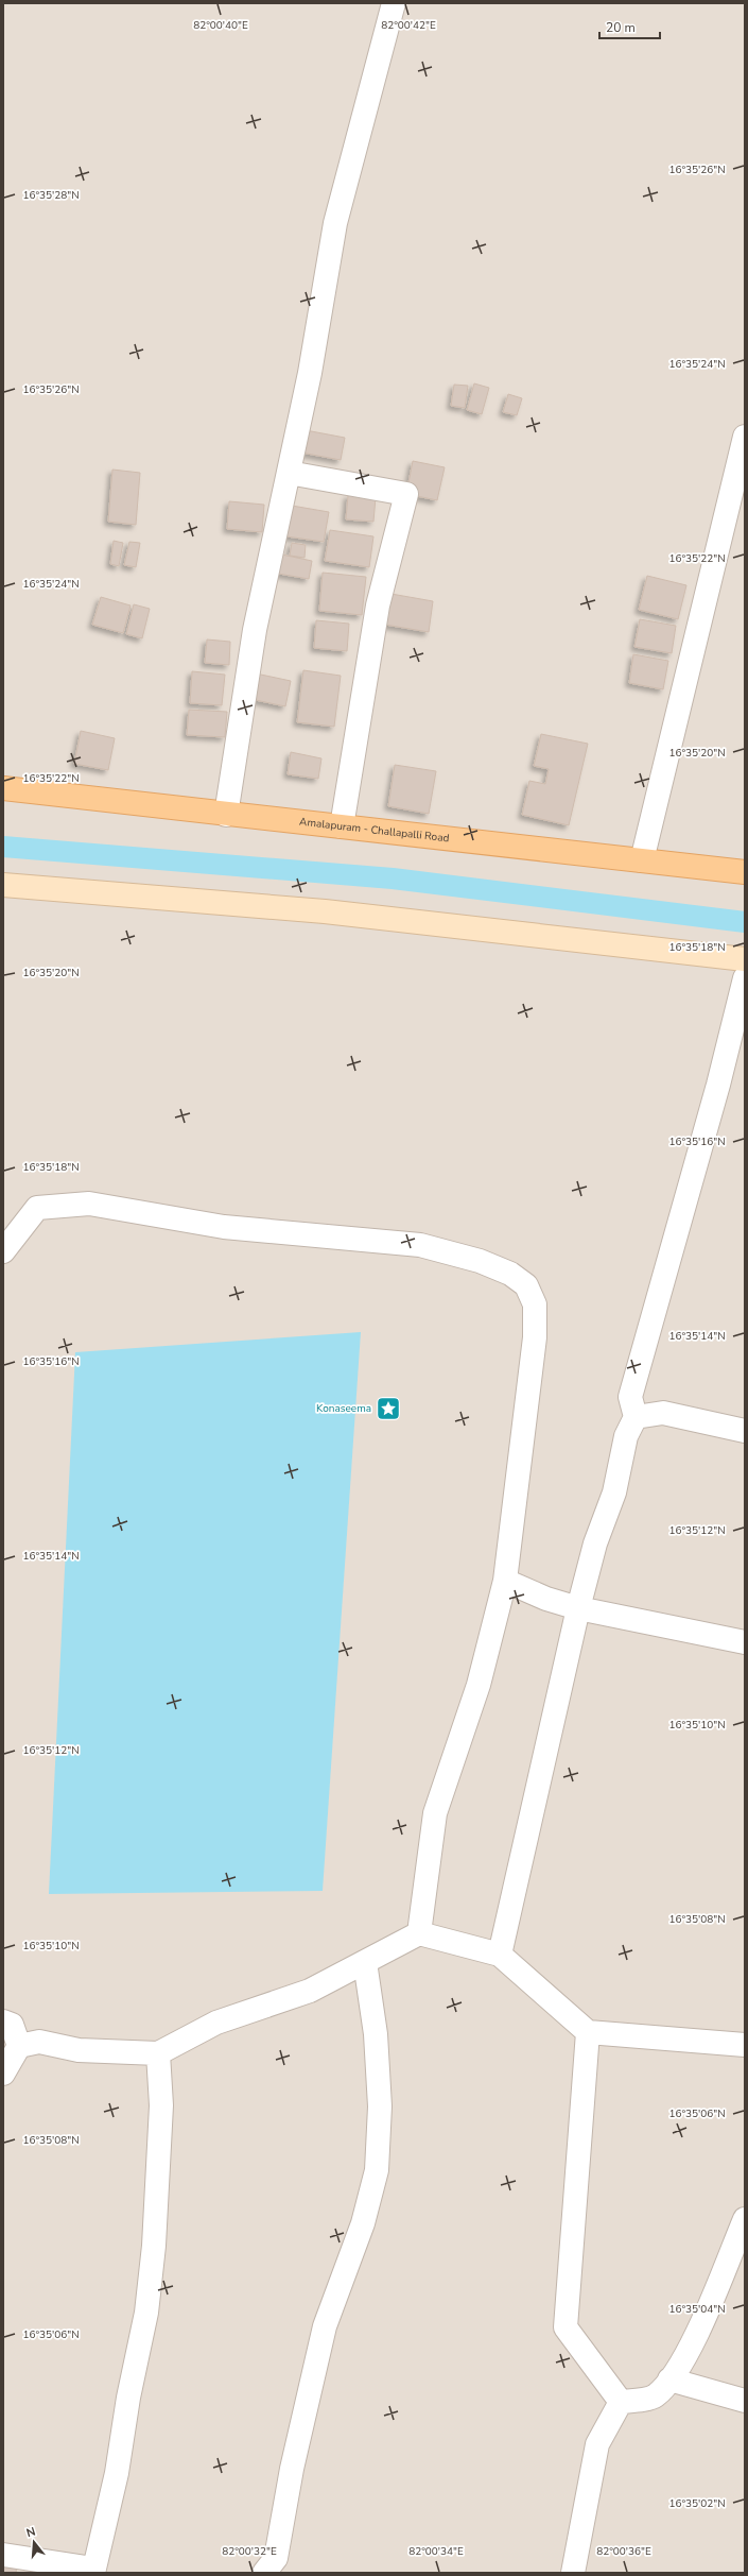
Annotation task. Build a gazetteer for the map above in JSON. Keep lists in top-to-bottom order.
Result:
{
  "streets": {
    "main road": ["Amalapuram - Challapalli Road"]
  },
  "places": {
    "place": ["Konaseema"]
  },
  "scale_bar": "20 m",
  "north": "top",
  "coordinates": [
    "82°00'40\"E",
    "82°00'42\"E",
    "16°35'26\"N",
    "16°35'28\"N",
    "16°35'24\"N",
    "16°35'22\"N",
    "16°35'20\"N",
    "16°35'18\"N",
    "16°35'16\"N",
    "16°35'14\"N",
    "16°35'12\"N",
    "16°35'10\"N",
    "16°35'08\"N",
    "16°35'06\"N",
    "16°35'04\"N",
    "16°35'02\"N",
    "82°00'32\"E",
    "82°00'34\"E",
    "82°00'36\"E"
  ]
}
